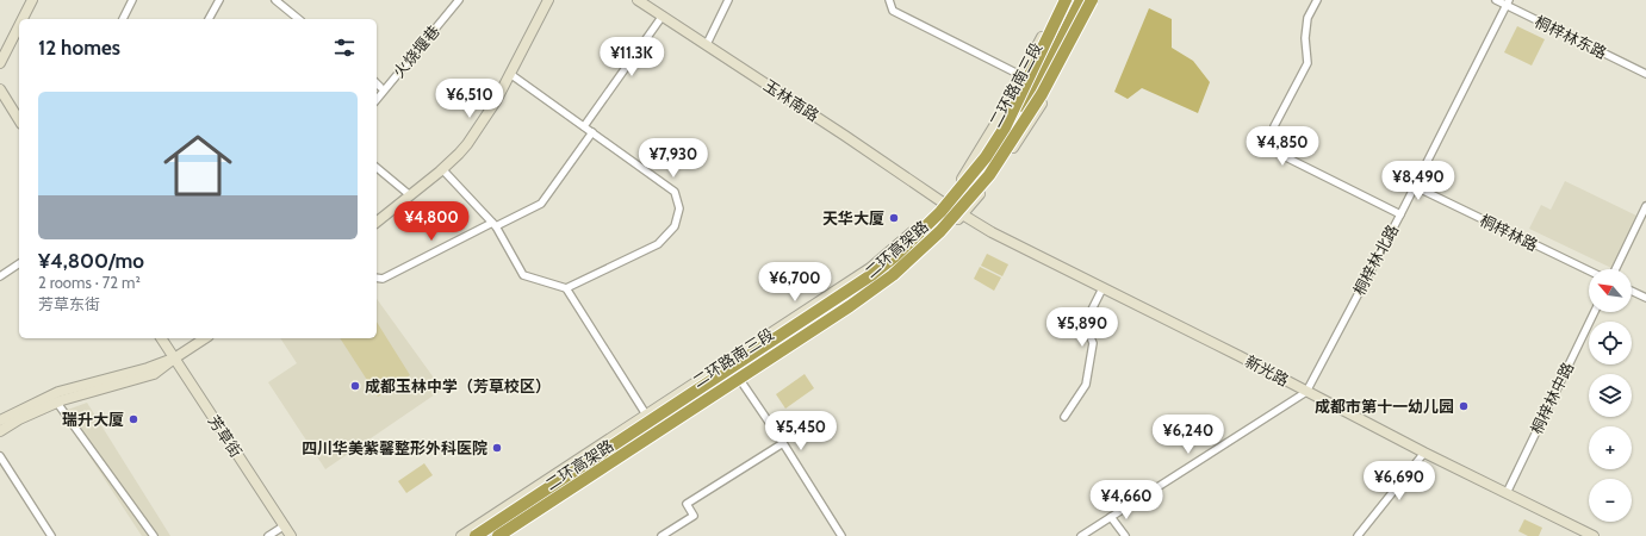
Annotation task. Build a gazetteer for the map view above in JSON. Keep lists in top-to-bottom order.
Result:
{
  "streets": {
    "highway": ["二环高架路"],
    "main road": [
      "二环路南三段",
      "玉林南路",
      "新光路",
      "芳草街"
    ],
    "street": [
      "桐梓林东路",
      "火烧堰巷",
      "桐梓林路",
      "桐梓林北路",
      "桐梓林中路"
    ]
  },
  "crossings": [
    ["桐梓林东路", "桐梓林北路"],
    ["二环路南三段", "玉林南路"],
    ["二环路南三段", "二环高架路"],
    ["二环路南三段", "新光路"],
    ["玉林南路", "新光路"],
    ["桐梓林路", "桐梓林北路"],
    ["桐梓林北路", "新光路"],
    ["新光路", "桐梓林中路"]
  ],
  "places": [
    "天华大厦",
    "成都玉林中学（芳草校区）",
    "成都市第十一幼儿园",
    "瑞升大厦",
    "四川华美紫馨整形外科医院"
  ],
  "north": "top left",
  "page": {
    "heading": "12 homes",
    "price": [
      "¥11.3K",
      "¥6,510",
      "¥4,850",
      "¥7,930",
      "¥8,490",
      "¥4,800",
      "¥6,700",
      "¥5,890",
      "¥5,450",
      "¥6,240",
      "¥6,690",
      "¥4,660"
    ],
    "list": [
      {
        "name": "¥4,800/mo",
        "note": "2 rooms · 72 m² · 芳草东街"
      }
    ],
    "map_buttons": ["+", "−"]
  }
}
